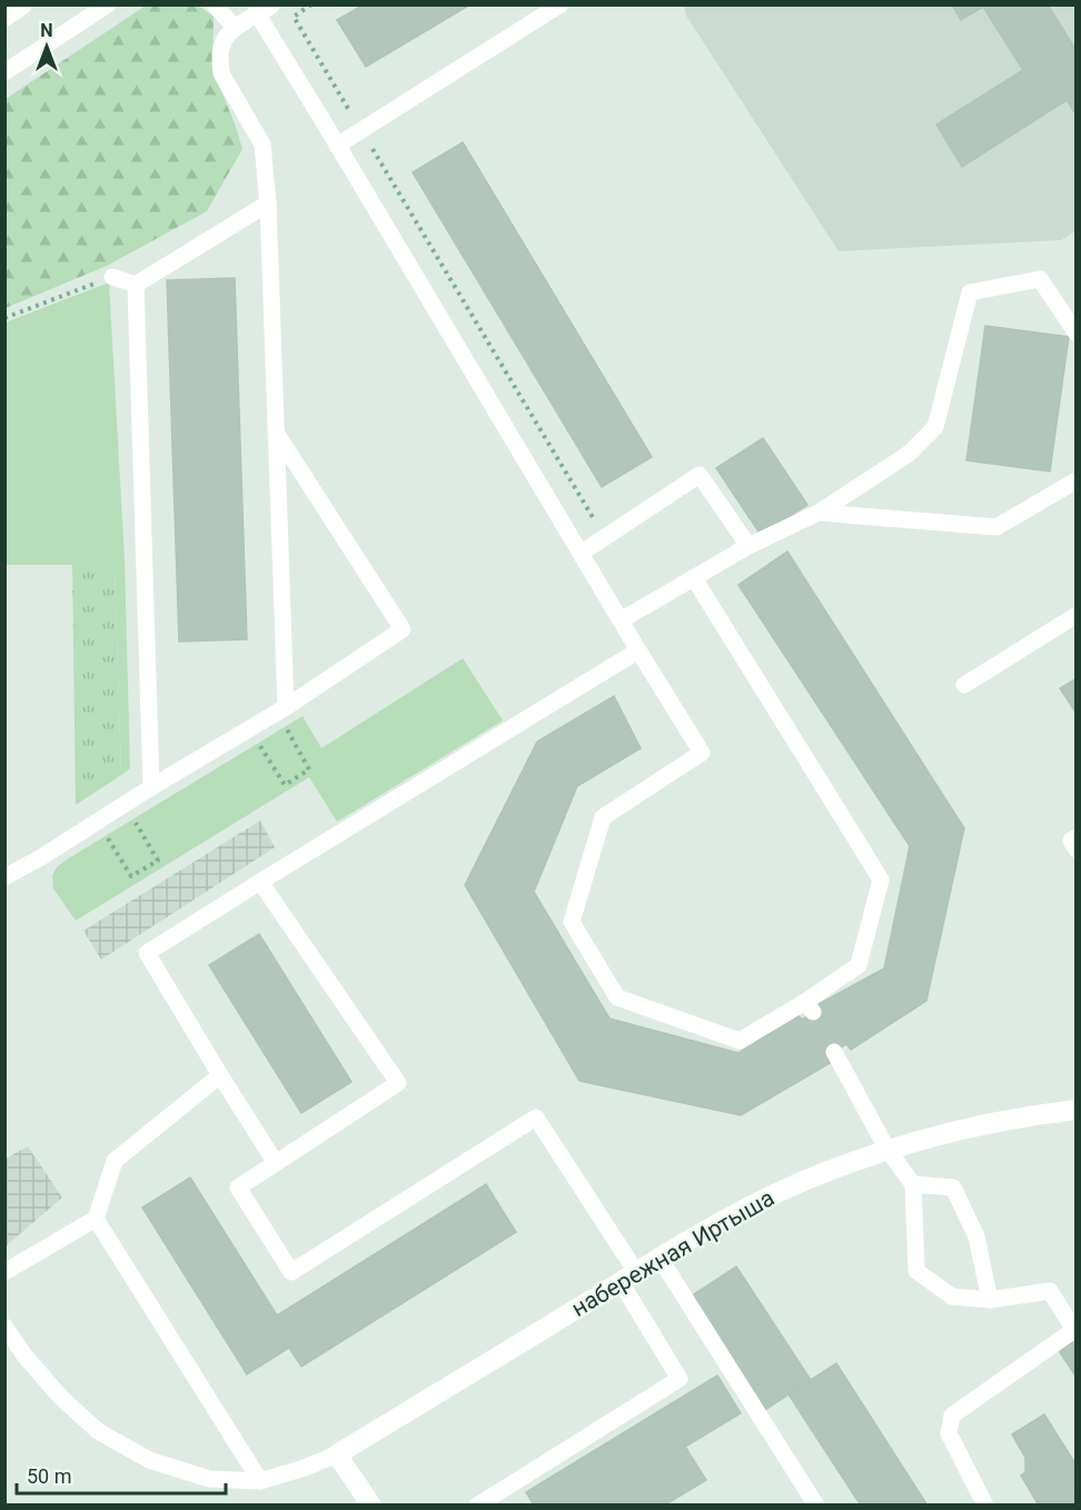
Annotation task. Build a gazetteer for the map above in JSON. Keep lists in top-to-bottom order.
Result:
{
  "streets": {
    "street": ["набережная Иртыша"]
  },
  "scale_bar": "50 m",
  "north": "top"
}
